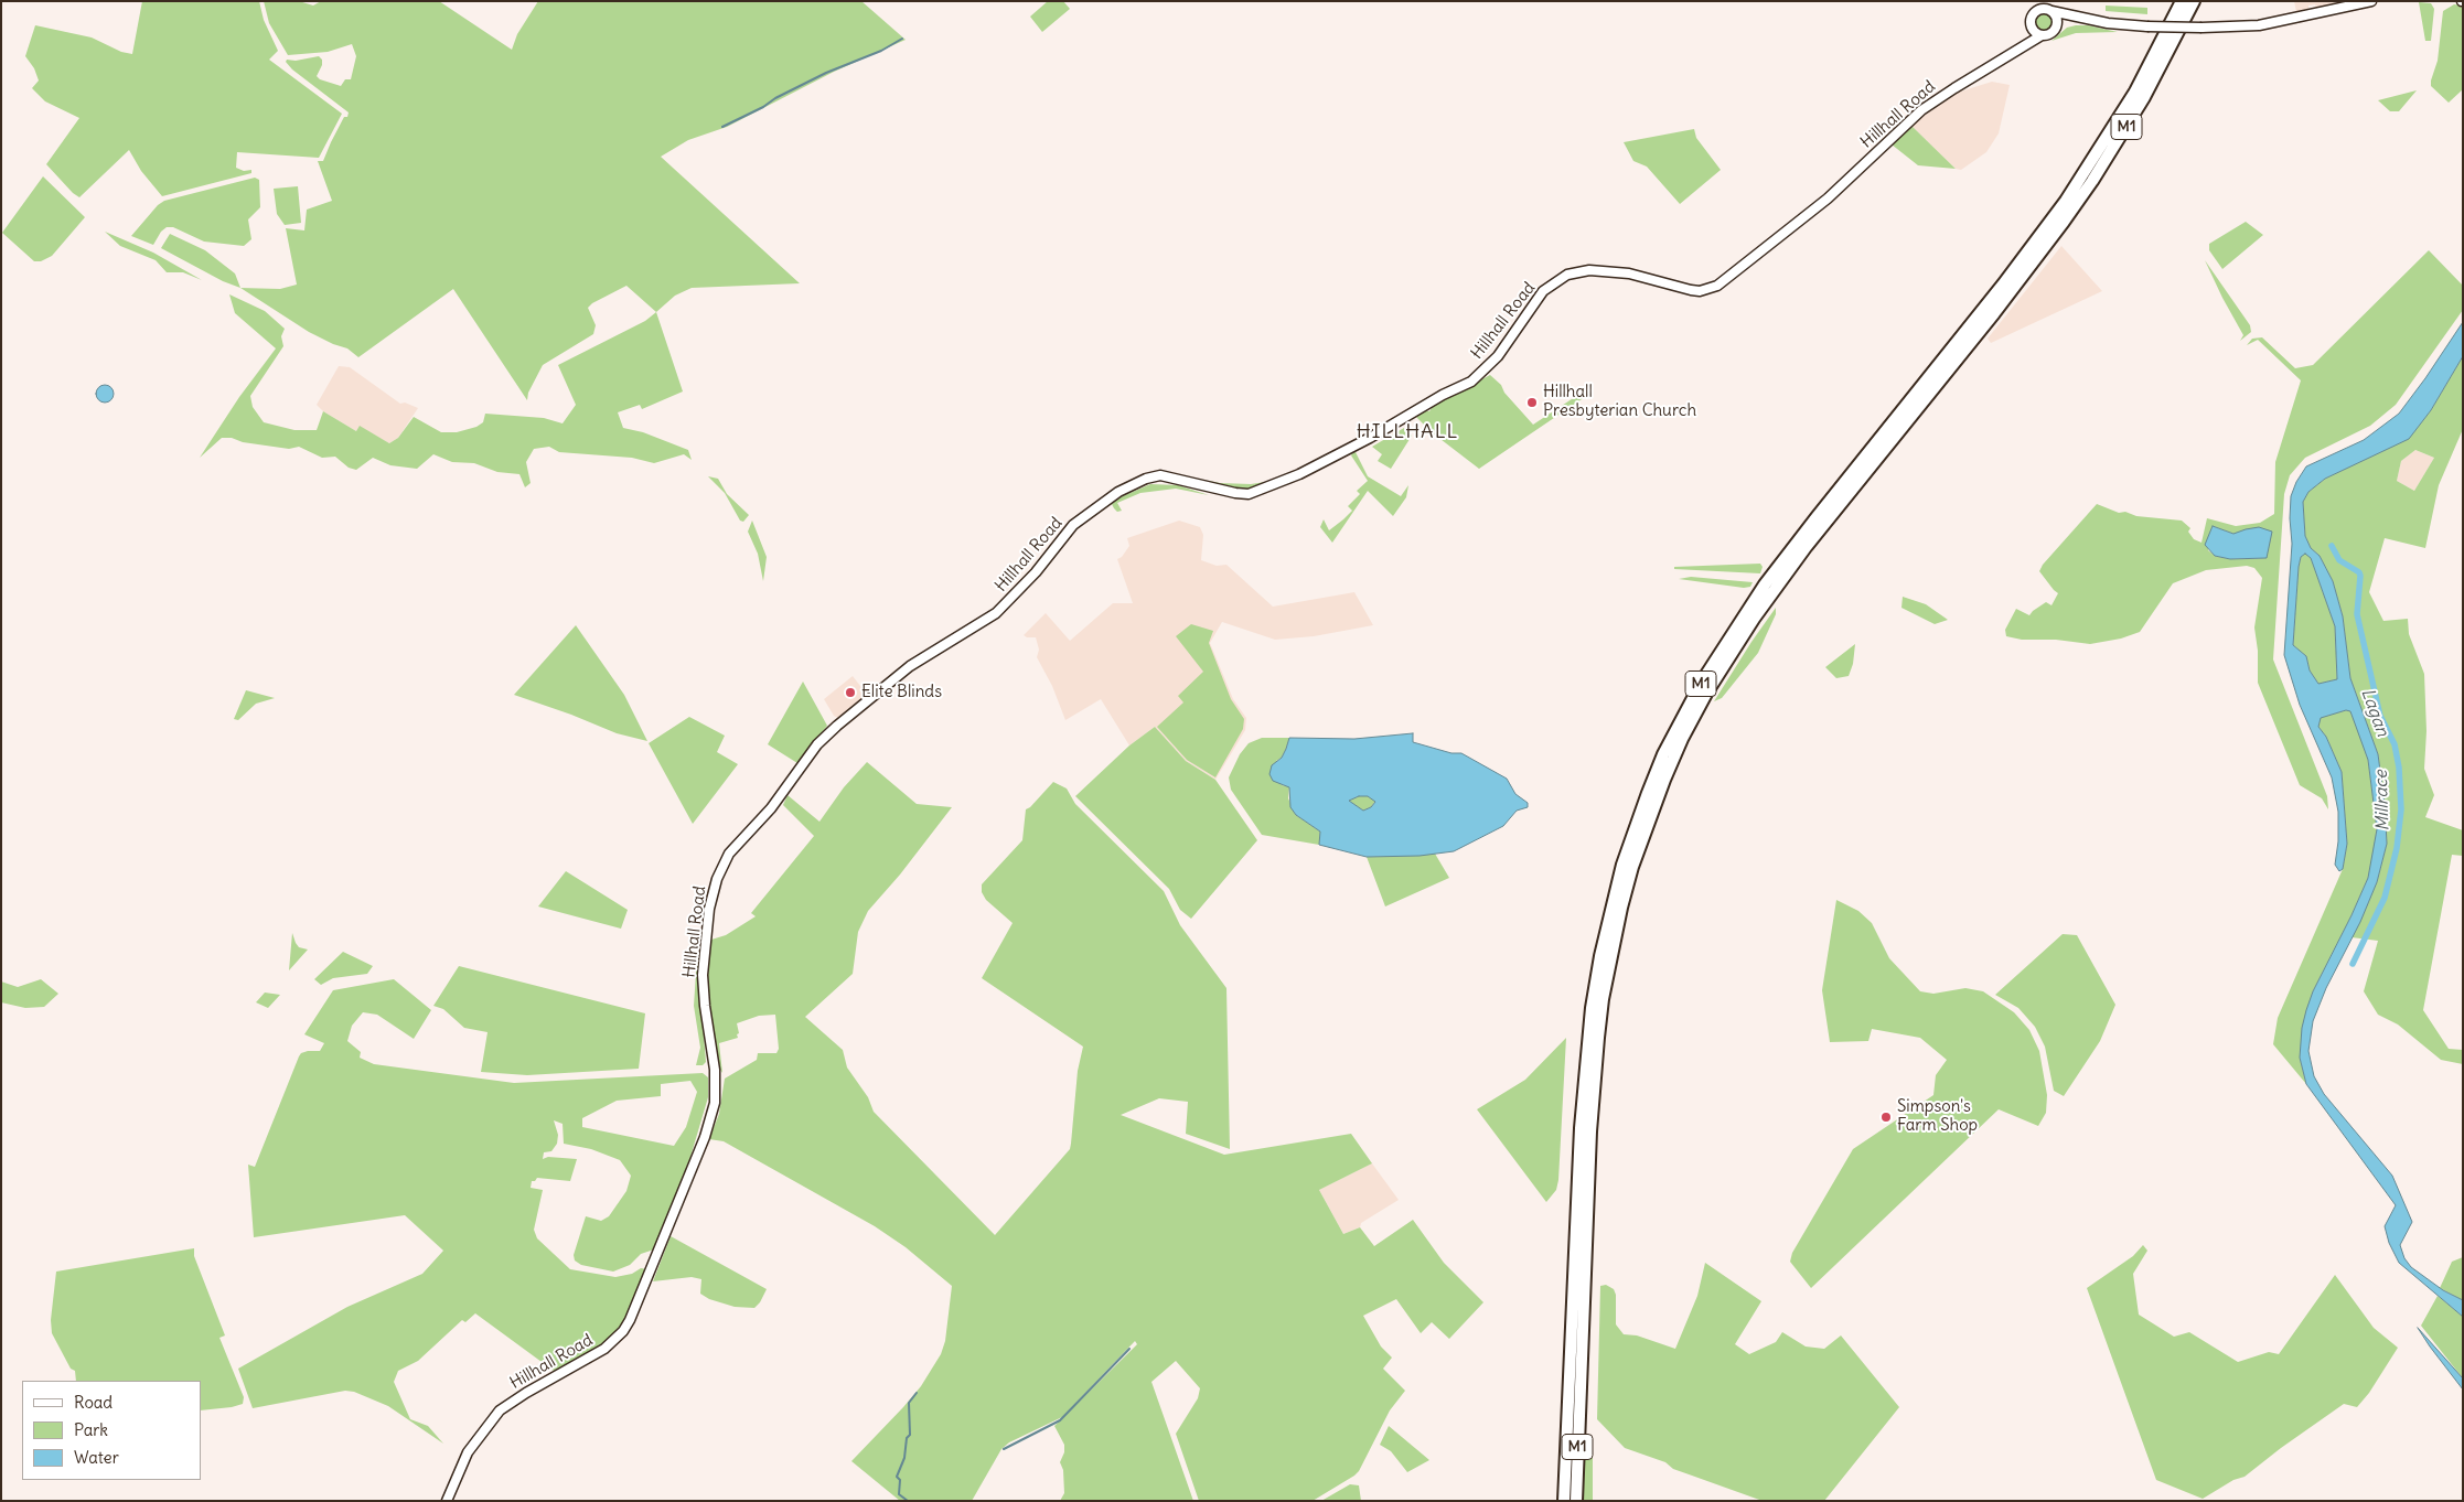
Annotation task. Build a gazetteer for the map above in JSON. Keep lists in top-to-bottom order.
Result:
{
  "streets": {
    "highway": ["M1"],
    "main road": ["Hillhall Road"]
  },
  "districts": ["HILLHALL"],
  "water": ["Lagan", "Millrace"],
  "places": ["Hillhall Presbyterian Church", "Elite Blinds", "Simpson's Farm Shop"],
  "legend": ["Road", "Park", "Water"]
}
